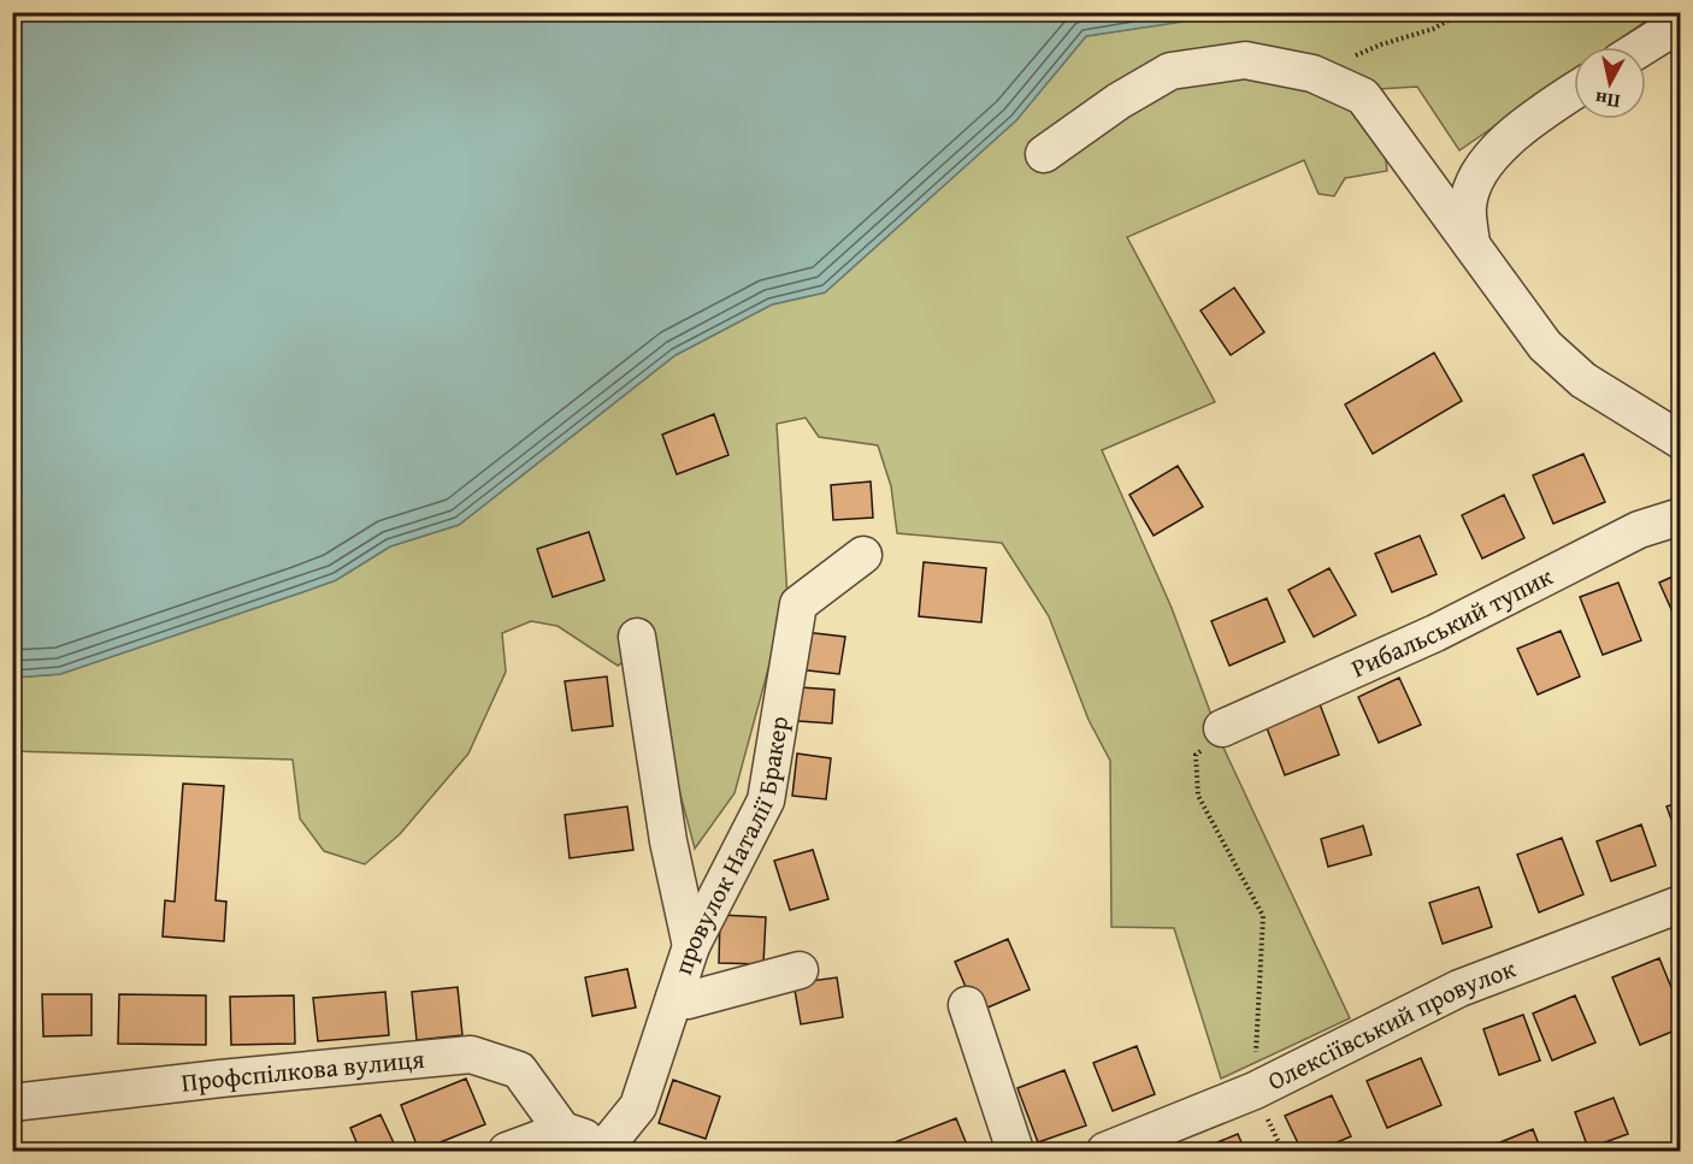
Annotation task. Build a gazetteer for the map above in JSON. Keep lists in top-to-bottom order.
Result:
{
  "streets": {
    "street": [
      "Рибальський тупик",
      "провулок Наталії Бракер",
      "Олексіївський провулок",
      "Профспілкова вулиця"
    ]
  },
  "north": "bottom"
}
